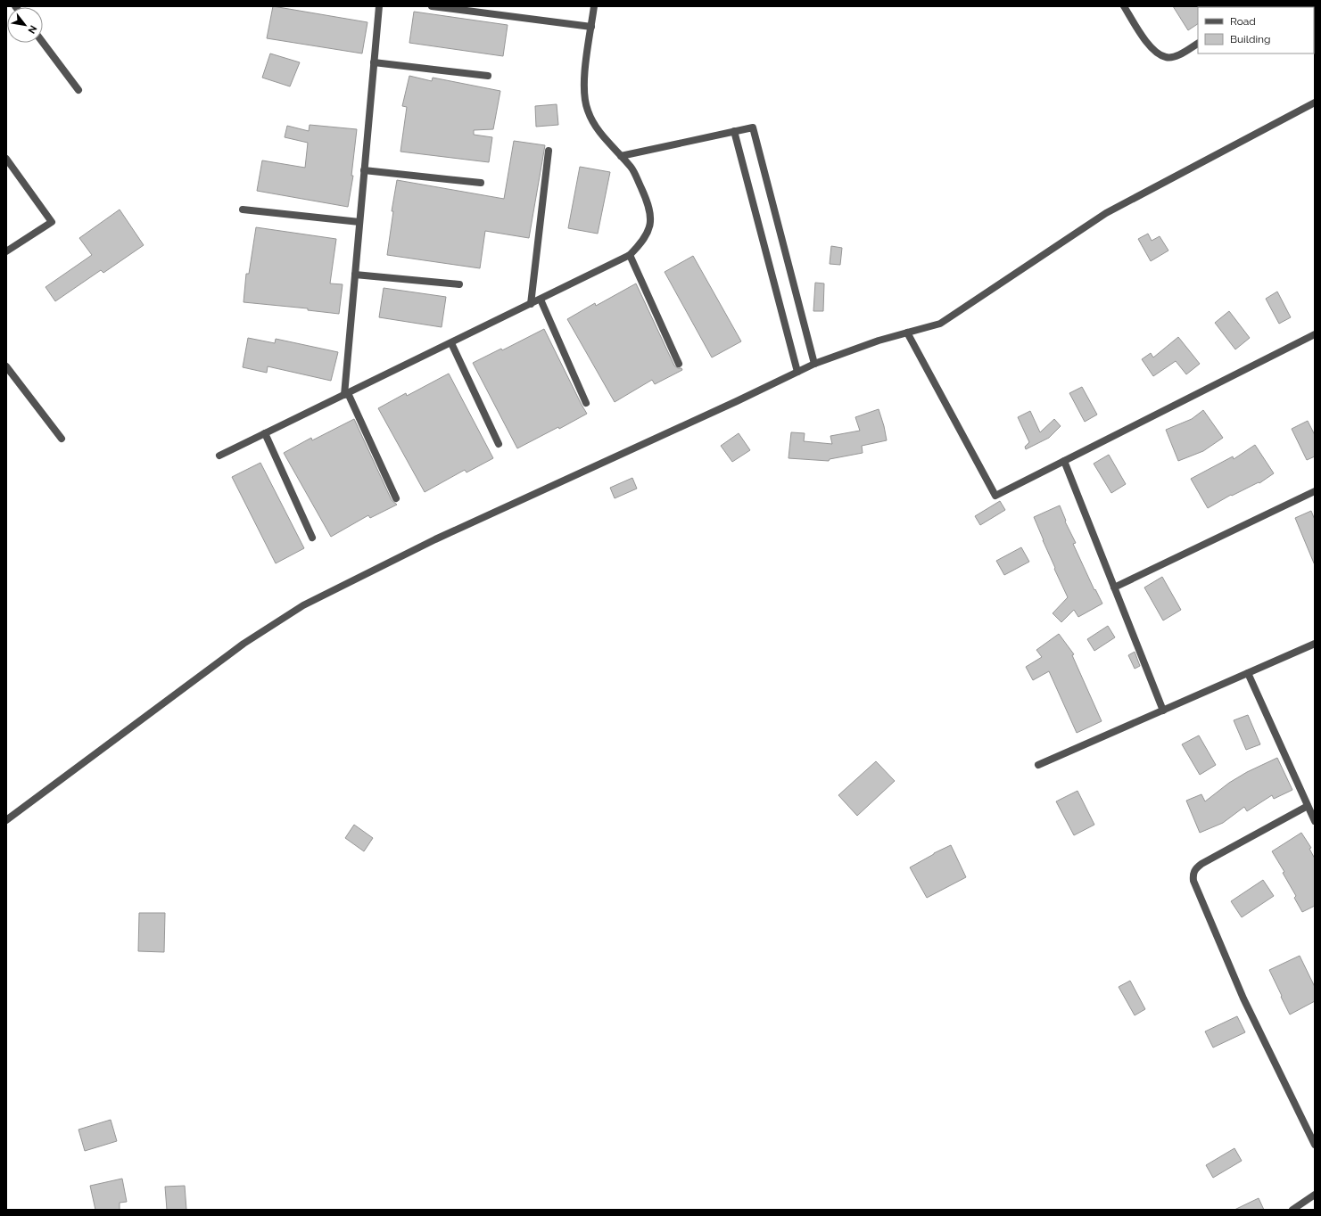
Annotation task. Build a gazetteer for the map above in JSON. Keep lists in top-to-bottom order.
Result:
{
  "legend": ["Road", "Building"],
  "north": "bottom right"
}
